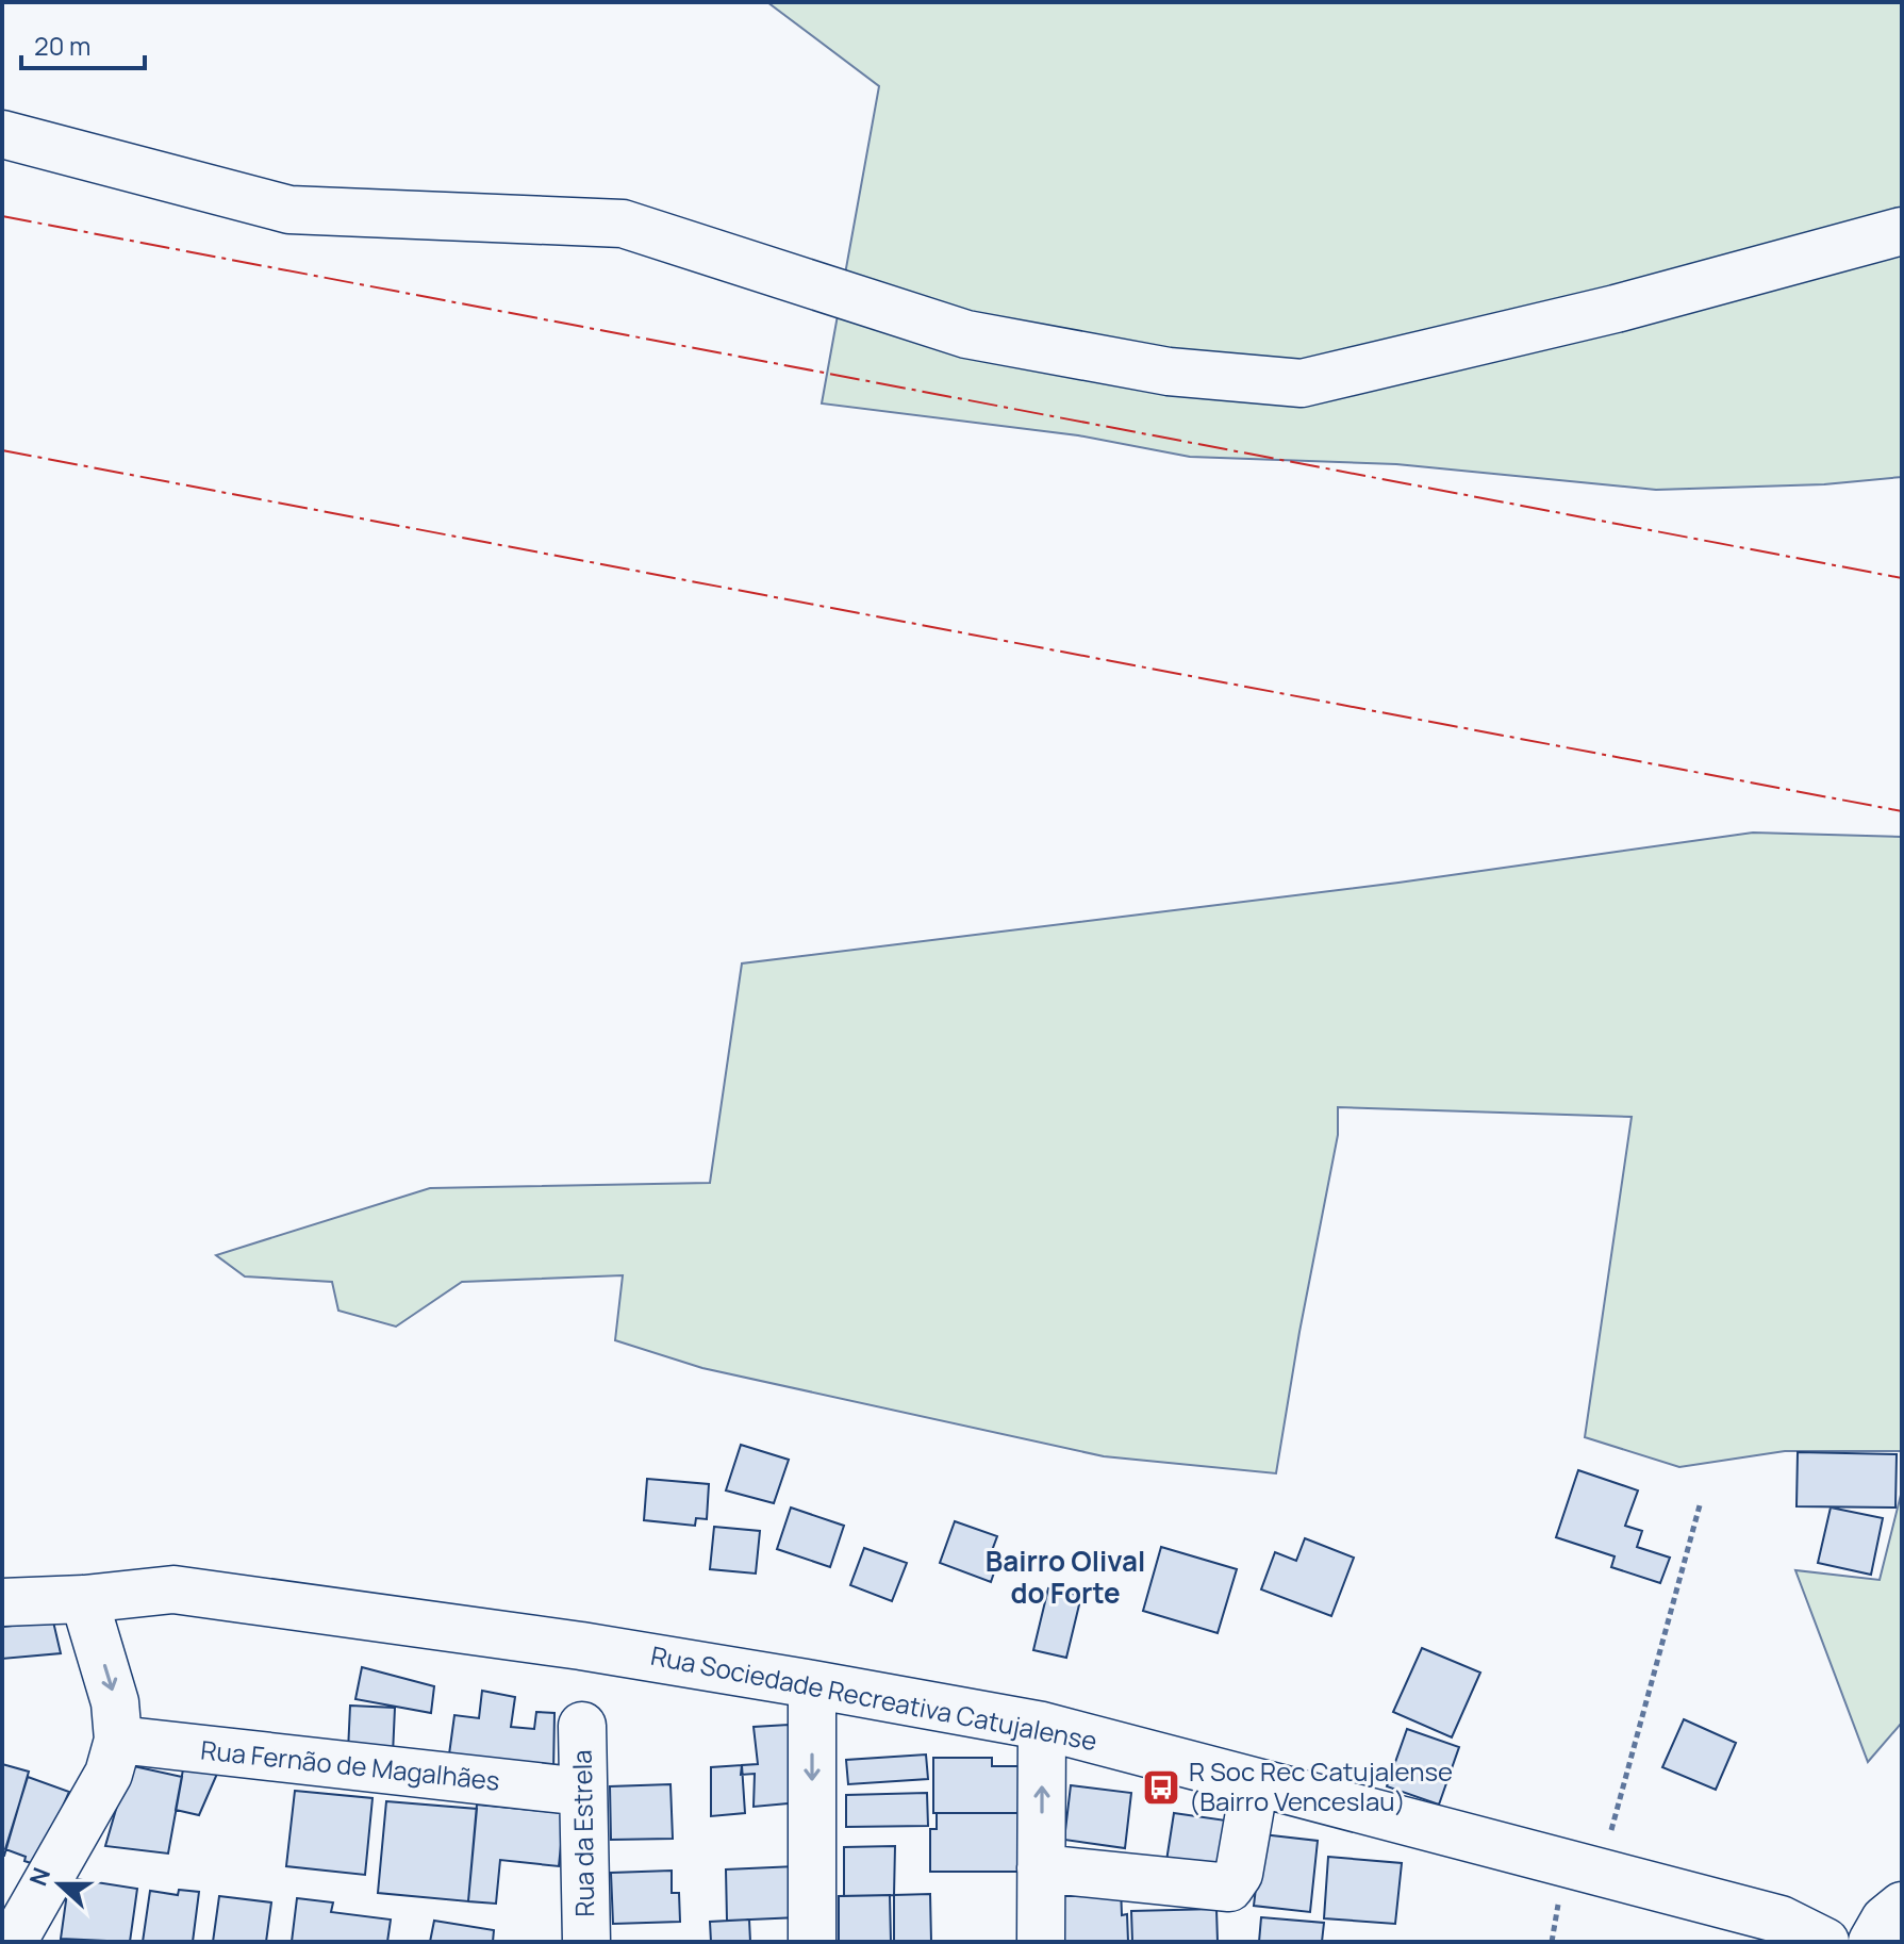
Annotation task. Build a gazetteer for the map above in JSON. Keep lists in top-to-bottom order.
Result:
{
  "streets": {
    "street": ["Rua Sociedade Recreativa Catujalense", "Rua Fernão de Magalhães", "Rua da Estrela"]
  },
  "crossings": [
    ["Rua Fernão de Magalhães", "Rua da Estrela"]
  ],
  "districts": ["Bairro Olival do Forte"],
  "places": {
    "bus stop": ["R Soc Rec Catujalense (Bairro Venceslau)"]
  },
  "scale_bar": "20 m",
  "north": "left"
}
